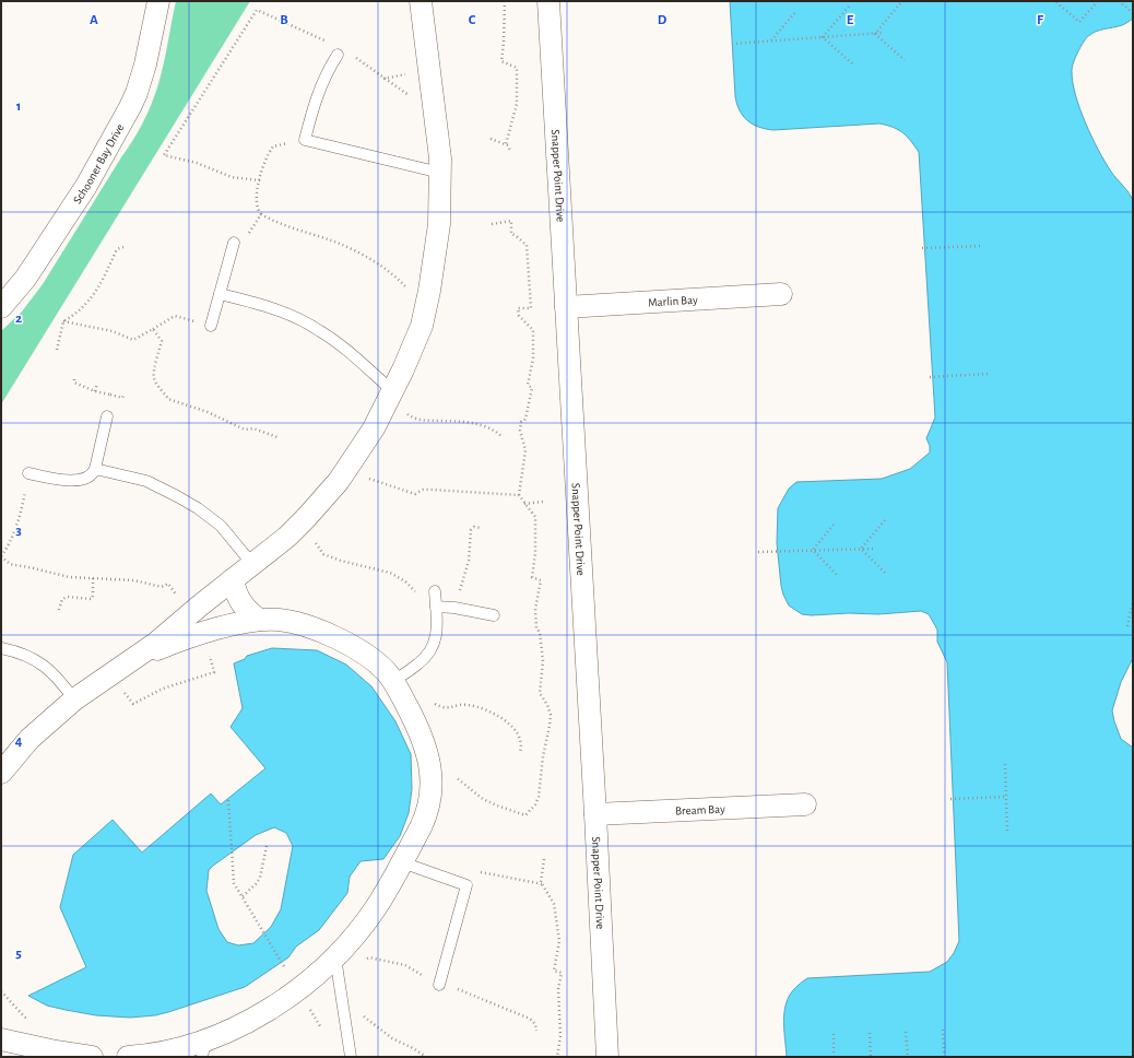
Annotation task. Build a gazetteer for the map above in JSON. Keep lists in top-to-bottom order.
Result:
{
  "streets": {
    "street": [
      "Schooner Bay Drive",
      "Snapper Point Drive",
      "Marlin Bay",
      "Bream Bay"
    ]
  },
  "crossings": [
    ["Snapper Point Drive", "Marlin Bay"],
    ["Snapper Point Drive", "Bream Bay"]
  ],
  "grid": {
    "columns": [
      "A",
      "B",
      "C",
      "D",
      "E",
      "F"
    ],
    "rows": [
      "1",
      "2",
      "3",
      "4",
      "5"
    ]
  }
}
